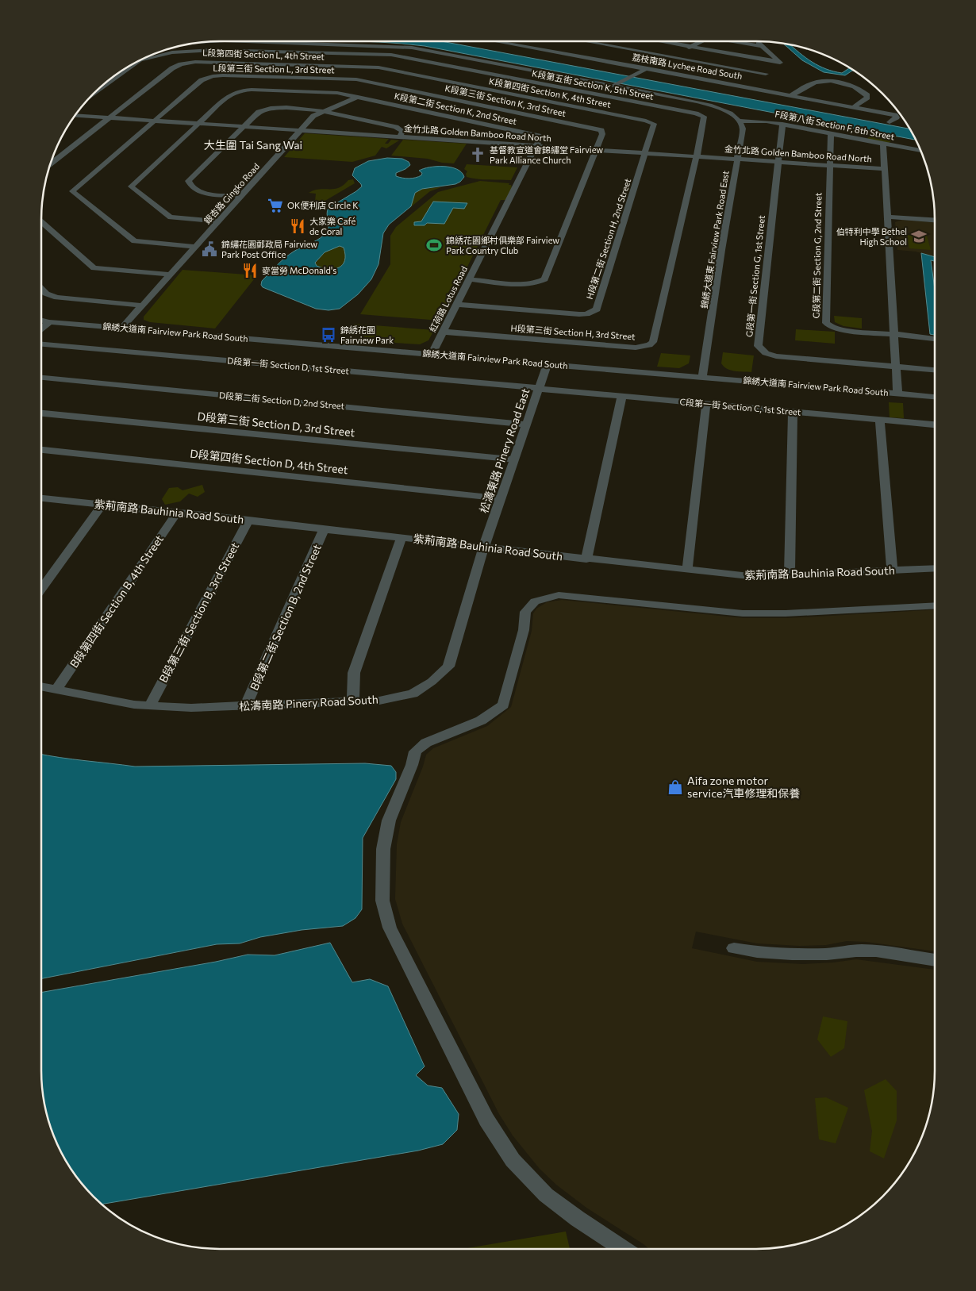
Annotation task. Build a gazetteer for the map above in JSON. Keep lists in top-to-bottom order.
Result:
{
  "streets": {
    "street": [
      "L段第四街 Section L, 4th Street",
      "荔枝南路 Lychee Road South",
      "L段第三街 Section L, 3rd Street",
      "K段第五街 Section K, 5th Street",
      "K段第四街 Section K, 4th Street",
      "K段第三街 Section K, 3rd Street",
      "K段第二街 Section K, 2nd Street",
      "F段第八街 Section F, 8th Street",
      "金竹北路 Golden Bamboo Road North",
      "銀杏路 Gingko Road",
      "H段第二街 Section H, 2nd Street",
      "錦綉大道東 Fairview Park Road East",
      "G段第二街 Section G, 2nd Street",
      "G段第一街 Section G, 1st Street",
      "紅荷路 Lotus Road",
      "錦綉大道南 Fairview Park Road South",
      "H段第三街 Section H, 3rd Street",
      "D段第一街 Section D, 1st Street",
      "D段第二街 Section D, 2nd Street",
      "C段第一街 Section C, 1st Street",
      "D段第三街 Section D, 3rd Street",
      "松濤東路 Pinery Road East",
      "D段第四街 Section D, 4th Street",
      "紫荊南路 Bauhinia Road South",
      "B段第四街 Section B, 4th Street",
      "B段第三街 Section B, 3rd Street",
      "B段第二街 Section B, 2nd Street",
      "松濤南路 Pinery Road South"
    ]
  },
  "crossings": [
    ["L段第四街 Section L, 4th Street", "K段第四街 Section K, 4th Street"],
    ["L段第四街 Section L, 4th Street", "金竹北路 Golden Bamboo Road North"],
    ["L段第四街 Section L, 4th Street", "銀杏路 Gingko Road"],
    ["L段第三街 Section L, 3rd Street", "K段第三街 Section K, 3rd Street"],
    ["L段第三街 Section L, 3rd Street", "金竹北路 Golden Bamboo Road North"],
    ["L段第三街 Section L, 3rd Street", "銀杏路 Gingko Road"],
    ["K段第五街 Section K, 5th Street", "金竹北路 Golden Bamboo Road North"],
    ["K段第五街 Section K, 5th Street", "銀杏路 Gingko Road"],
    ["K段第五街 Section K, 5th Street", "H段第三街 Section H, 3rd Street"],
    ["K段第四街 Section K, 4th Street", "金竹北路 Golden Bamboo Road North"],
    ["K段第四街 Section K, 4th Street", "銀杏路 Gingko Road"],
    ["K段第四街 Section K, 4th Street", "H段第二街 Section H, 2nd Street"],
    ["K段第三街 Section K, 3rd Street", "金竹北路 Golden Bamboo Road North"],
    ["K段第三街 Section K, 3rd Street", "銀杏路 Gingko Road"],
    ["K段第二街 Section K, 2nd Street", "金竹北路 Golden Bamboo Road North"],
    ["K段第二街 Section K, 2nd Street", "銀杏路 Gingko Road"],
    ["K段第二街 Section K, 2nd Street", "紅荷路 Lotus Road"],
    ["F段第八街 Section F, 8th Street", "錦綉大道東 Fairview Park Road East"],
    ["金竹北路 Golden Bamboo Road North", "銀杏路 Gingko Road"],
    ["金竹北路 Golden Bamboo Road North", "H段第二街 Section H, 2nd Street"],
    ["金竹北路 Golden Bamboo Road North", "錦綉大道東 Fairview Park Road East"],
    ["金竹北路 Golden Bamboo Road North", "G段第二街 Section G, 2nd Street"],
    ["金竹北路 Golden Bamboo Road North", "G段第一街 Section G, 1st Street"],
    ["金竹北路 Golden Bamboo Road North", "紅荷路 Lotus Road"],
    ["金竹北路 Golden Bamboo Road North", "H段第三街 Section H, 3rd Street"],
    ["銀杏路 Gingko Road", "錦綉大道南 Fairview Park Road South"],
    ["H段第二街 Section H, 2nd Street", "紅荷路 Lotus Road"],
    ["錦綉大道東 Fairview Park Road East", "錦綉大道南 Fairview Park Road South"],
    ["紅荷路 Lotus Road", "錦綉大道南 Fairview Park Road South"],
    ["紅荷路 Lotus Road", "H段第三街 Section H, 3rd Street"],
    ["錦綉大道南 Fairview Park Road South", "松濤東路 Pinery Road East"],
    ["D段第一街 Section D, 1st Street", "C段第一街 Section C, 1st Street"],
    ["D段第一街 Section D, 1st Street", "松濤東路 Pinery Road East"],
    ["D段第二街 Section D, 2nd Street", "松濤東路 Pinery Road East"],
    ["C段第一街 Section C, 1st Street", "松濤東路 Pinery Road East"],
    ["D段第三街 Section D, 3rd Street", "松濤東路 Pinery Road East"],
    ["松濤東路 Pinery Road East", "D段第四街 Section D, 4th Street"],
    ["松濤東路 Pinery Road East", "紫荊南路 Bauhinia Road South"],
    ["松濤東路 Pinery Road East", "松濤南路 Pinery Road South"],
    ["紫荊南路 Bauhinia Road South", "B段第四街 Section B, 4th Street"],
    ["紫荊南路 Bauhinia Road South", "B段第三街 Section B, 3rd Street"],
    ["紫荊南路 Bauhinia Road South", "B段第二街 Section B, 2nd Street"],
    ["紫荊南路 Bauhinia Road South", "松濤南路 Pinery Road South"],
    ["B段第四街 Section B, 4th Street", "松濤南路 Pinery Road South"],
    ["B段第三街 Section B, 3rd Street", "松濤南路 Pinery Road South"],
    ["B段第二街 Section B, 2nd Street", "松濤南路 Pinery Road South"]
  ],
  "districts": ["大生圍 Tai Sang Wai"],
  "places": {
    "church": ["基督教宣道會錦繡堂 Fairview Park Alliance Church"],
    "supermarket": ["OK便利店 Circle K"],
    "restaurant": ["大家樂 Café de Coral", "麥當勞 McDonald's"],
    "school or university": ["伯特利中學 Bethel High School"],
    "sports": ["錦綉花園鄉村俱樂部 Fairview Park Country Club"],
    "public building": ["錦繡花園郵政局 Fairview Park Post Office"],
    "bus stop": ["錦綉花園 Fairview Park"],
    "shop": ["Aifa zone motor service汽車修理和保養"]
  }
}
